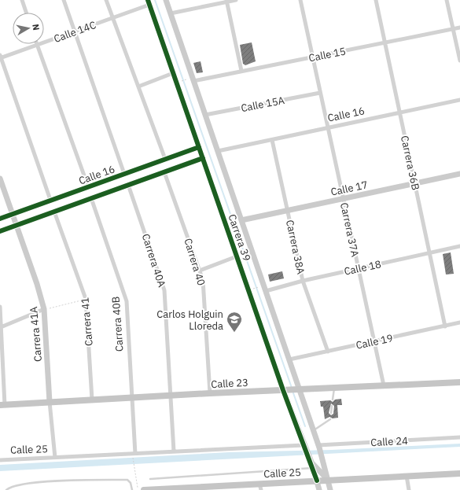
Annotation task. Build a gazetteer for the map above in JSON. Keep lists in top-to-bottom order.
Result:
{
  "streets": {
    "main road": [
      "Calle 16",
      "Calle 17",
      "Carrera 39",
      "Carrera 41A",
      "Calle 23",
      "Calle 25"
    ],
    "street": [
      "Calle 14C",
      "Calle 15",
      "Calle 15A",
      "Carrera 36B",
      "Carrera 37A",
      "Carrera 38A",
      "Carrera 40A",
      "Carrera 40",
      "Calle 18",
      "Carrera 41",
      "Carrera 40B",
      "Calle 19",
      "Calle 24"
    ]
  },
  "crossings": [
    ["Calle 14C", "Carrera 39"],
    ["Calle 15", "Carrera 36B"],
    ["Calle 15", "Carrera 37A"],
    ["Calle 15", "Carrera 39"],
    ["Calle 15A", "Carrera 37A"],
    ["Calle 15A", "Carrera 39"],
    ["Calle 16", "Carrera 36B"],
    ["Calle 16", "Carrera 37A"],
    ["Calle 16", "Carrera 39"],
    ["Calle 16", "Carrera 38A"],
    ["Calle 16", "Carrera 40A"],
    ["Calle 16", "Carrera 40"],
    ["Calle 16", "Carrera 41"],
    ["Calle 16", "Carrera 40B"],
    ["Calle 16", "Carrera 41A"],
    ["Carrera 36B", "Calle 17"],
    ["Carrera 36B", "Calle 18"],
    ["Carrera 36B", "Calle 19"],
    ["Calle 17", "Carrera 37A"],
    ["Calle 17", "Carrera 39"],
    ["Calle 17", "Carrera 38A"],
    ["Carrera 37A", "Calle 18"],
    ["Carrera 37A", "Calle 19"],
    ["Carrera 37A", "Calle 23"],
    ["Carrera 39", "Calle 18"],
    ["Carrera 39", "Calle 19"],
    ["Carrera 39", "Calle 23"],
    ["Carrera 39", "Calle 24"],
    ["Carrera 39", "Calle 25"],
    ["Carrera 38A", "Calle 18"],
    ["Carrera 38A", "Calle 19"],
    ["Carrera 40A", "Calle 23"],
    ["Carrera 40A", "Calle 25"],
    ["Carrera 40", "Calle 23"],
    ["Carrera 41", "Calle 23"],
    ["Carrera 40B", "Calle 23"],
    ["Carrera 40B", "Calle 25"],
    ["Carrera 41A", "Calle 23"],
    ["Carrera 41A", "Calle 25"]
  ],
  "places": {
    "school or university": ["Carlos Holguin Lloreda"]
  },
  "north": "right"
}
